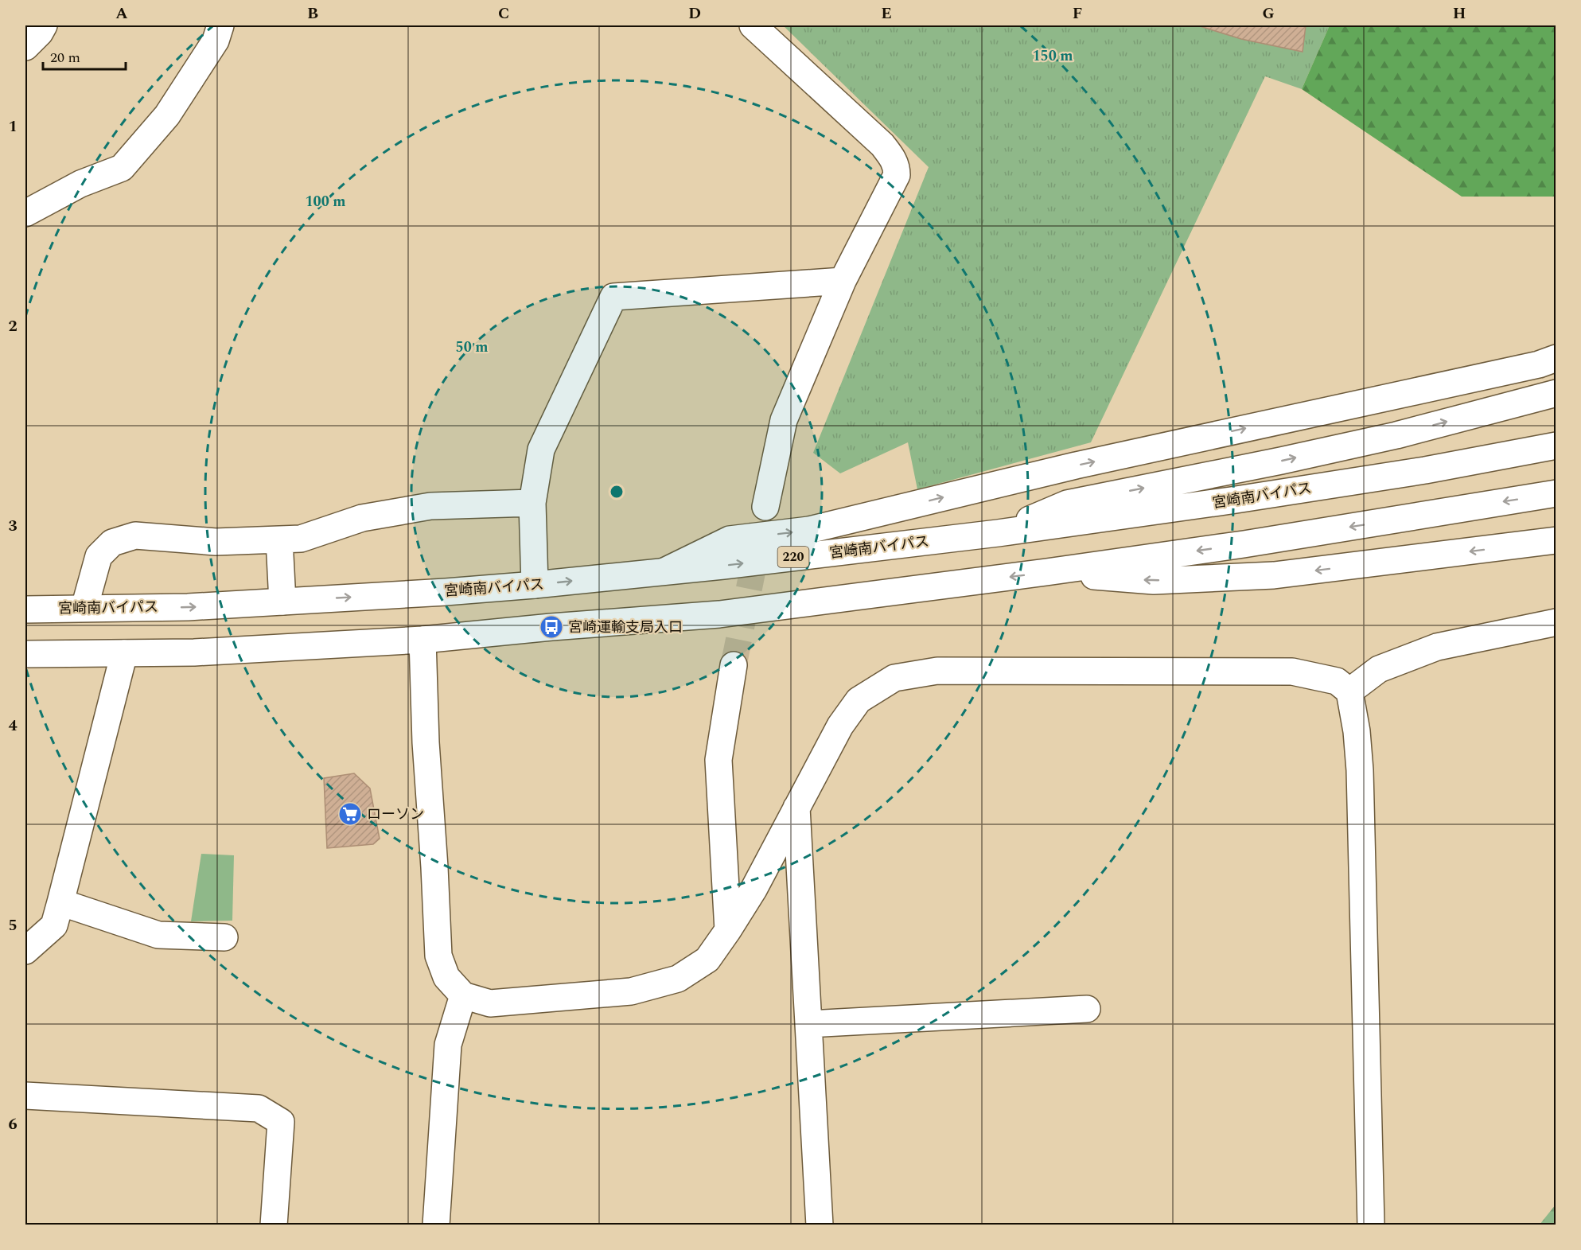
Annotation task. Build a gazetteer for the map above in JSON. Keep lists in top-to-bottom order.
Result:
{
  "streets": {
    "main road": ["宮崎南バイパス", "220"]
  },
  "places": {
    "bus stop": ["宮崎運輸支局入口"],
    "supermarket": ["ローソン"]
  },
  "scale_bar": "20 m",
  "grid": {
    "columns": [
      "A",
      "B",
      "C",
      "D",
      "E",
      "F",
      "G",
      "H"
    ],
    "rows": [
      "1",
      "2",
      "3",
      "4",
      "5",
      "6"
    ]
  },
  "rings": ["150 m", "100 m", "50 m"]
}
